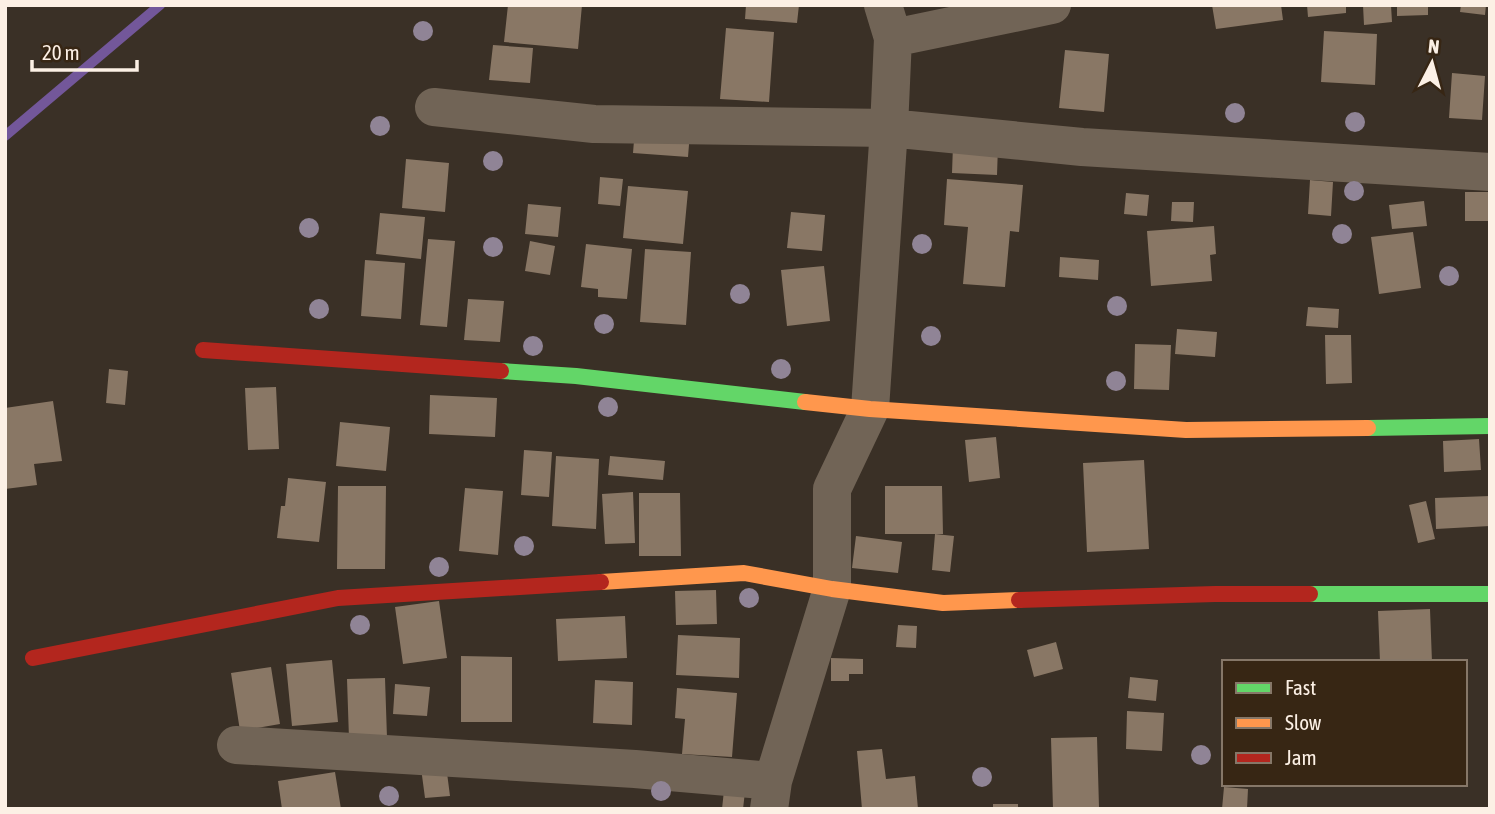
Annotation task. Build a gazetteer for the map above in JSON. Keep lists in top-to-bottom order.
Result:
{
  "legend": ["Fast", "Slow", "Jam"],
  "scale_bar": "20 m",
  "north": "top"
}
